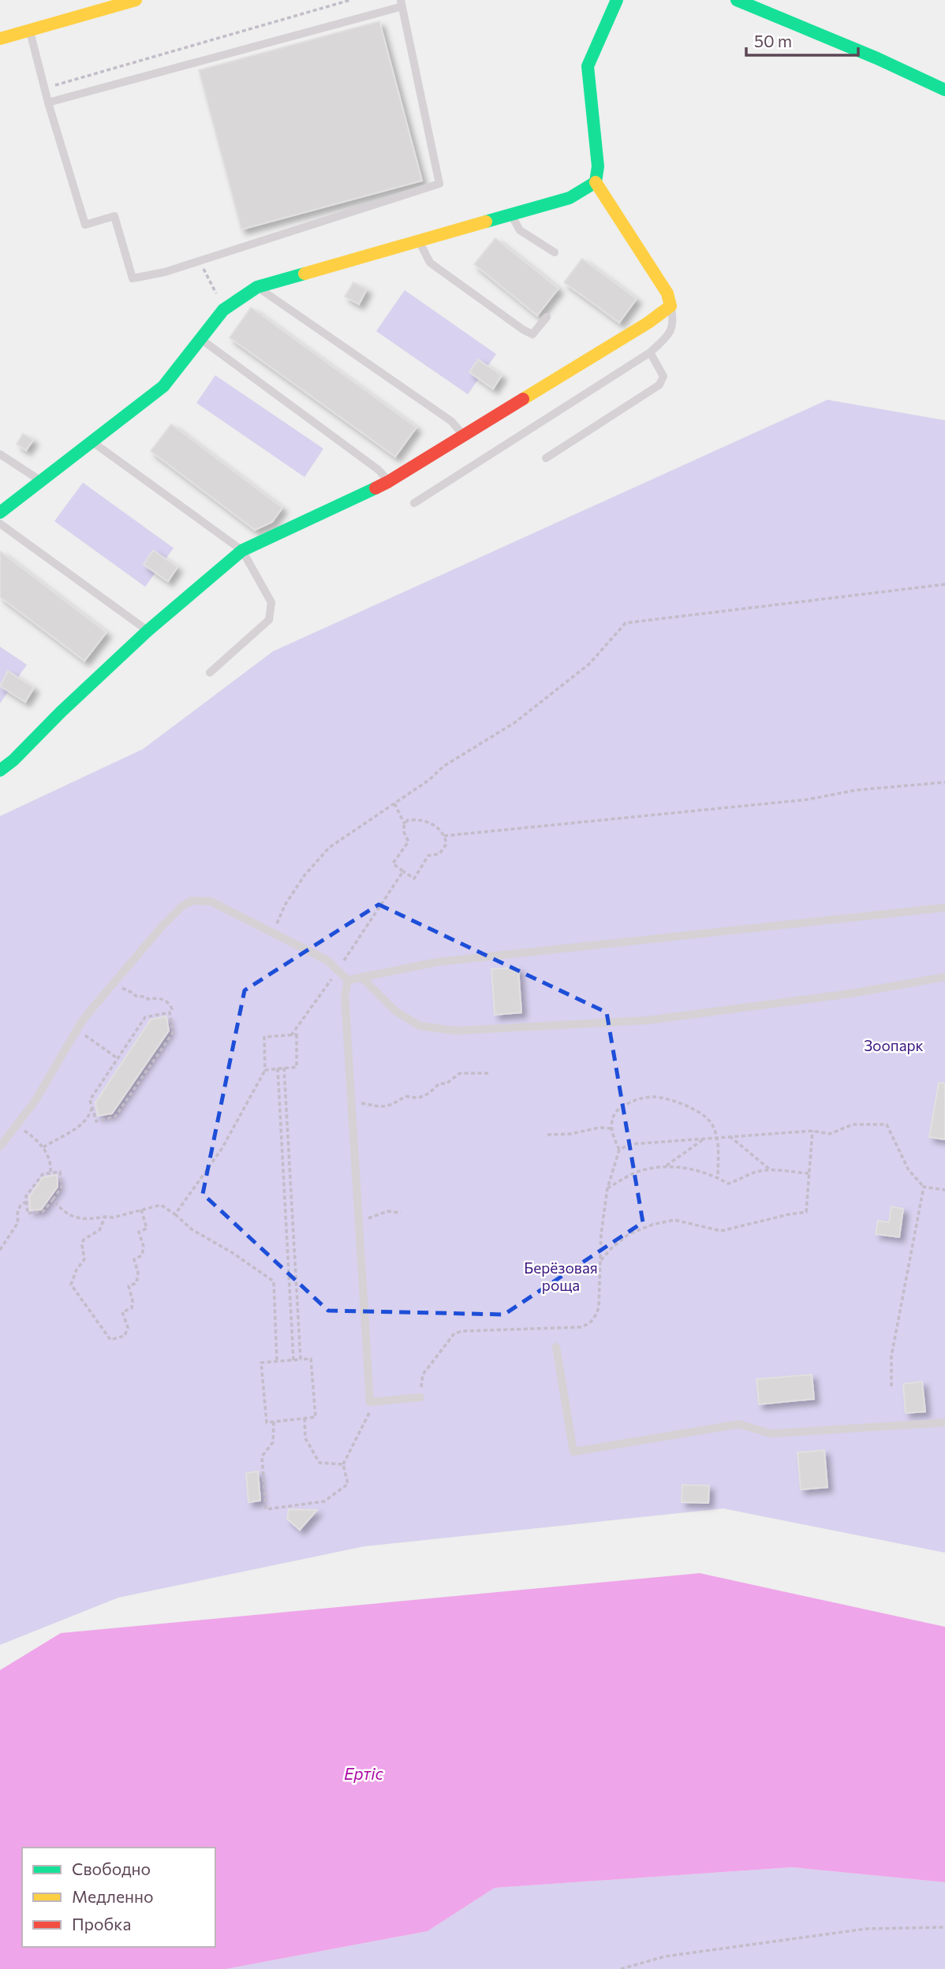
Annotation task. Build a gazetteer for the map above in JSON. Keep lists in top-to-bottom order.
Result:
{
  "water": ["Ертіс"],
  "parks": ["Зоопарк", "Берёзовая роща"],
  "legend": ["Свободно", "Медленно", "Пробка"],
  "scale_bar": "50 m"
}
